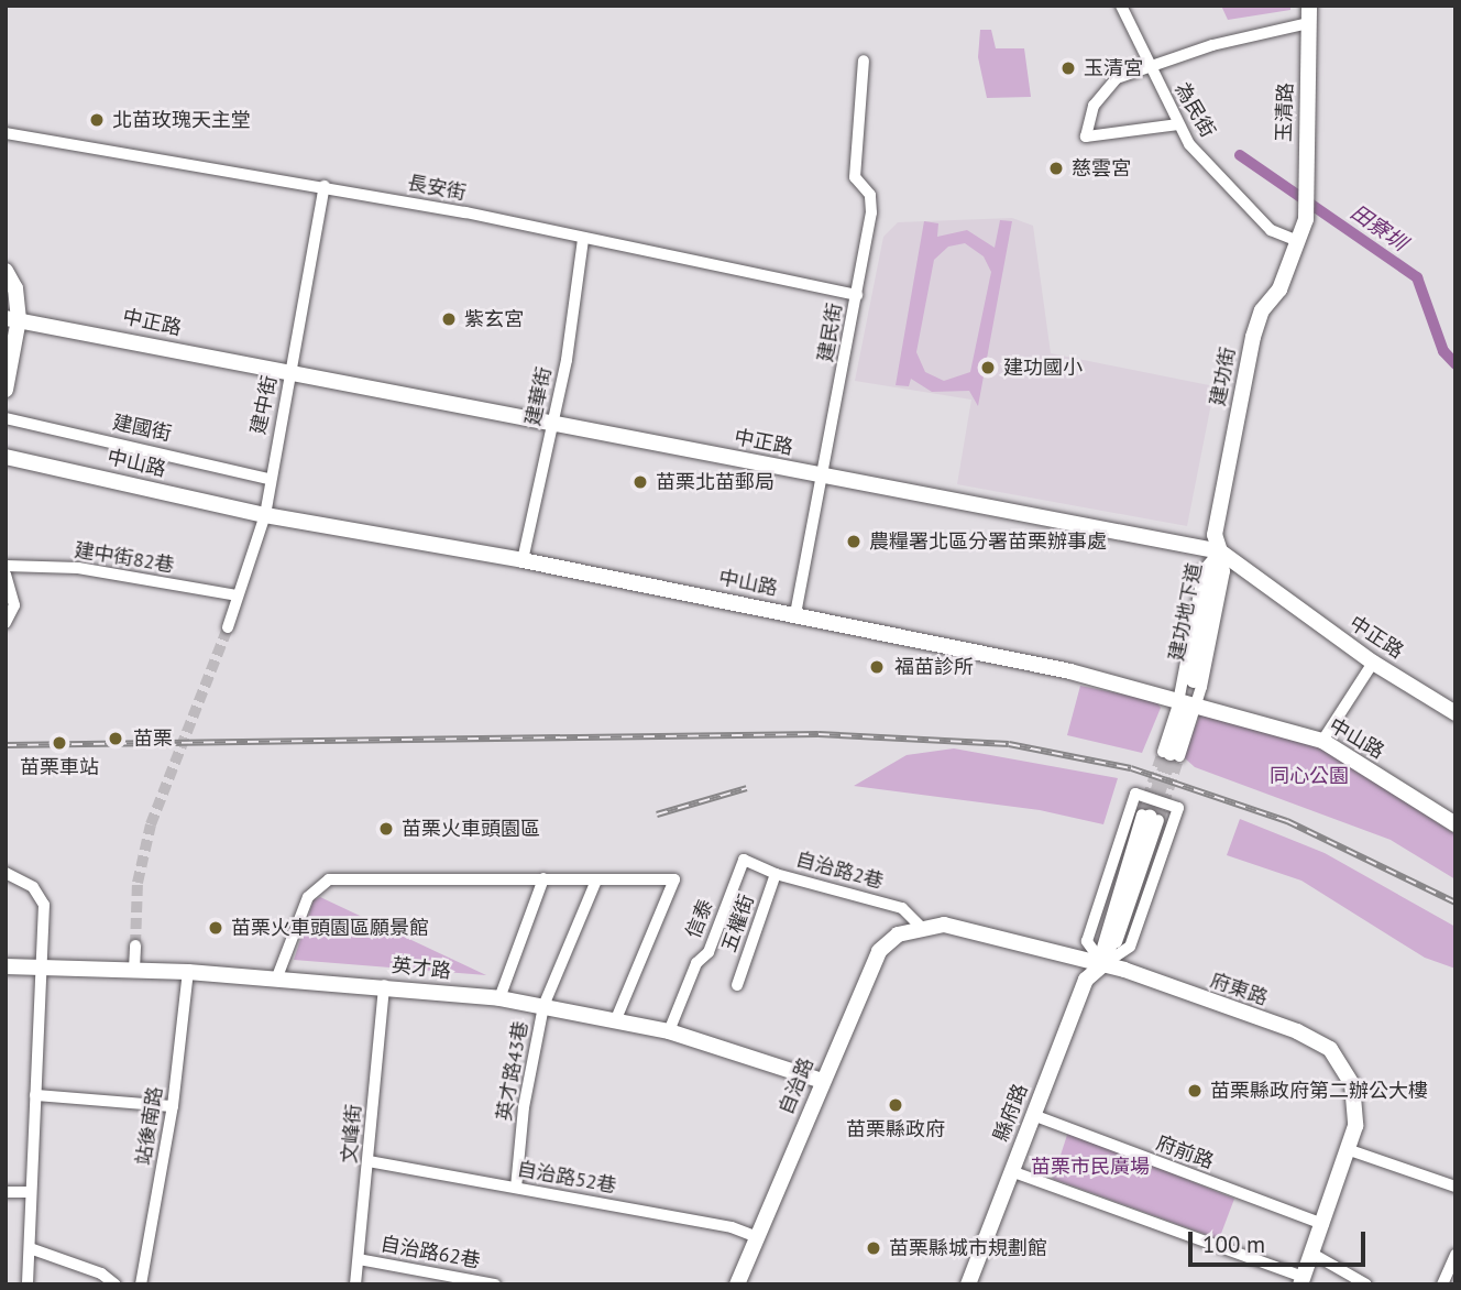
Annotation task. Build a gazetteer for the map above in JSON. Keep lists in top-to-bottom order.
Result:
{
  "streets": {
    "street": [
      "為民街",
      "玉清路",
      "長安街",
      "中正路",
      "建民街",
      "建功街",
      "建華街",
      "建中街",
      "建國街",
      "中山路",
      "建中街82巷",
      "建功地下道",
      "自治路2巷",
      "信泰",
      "五權街",
      "英才路",
      "府東路",
      "英才路43巷",
      "自治路",
      "縣府路",
      "站後南路",
      "文峰街",
      "府前路",
      "自治路52巷",
      "自治路62巷"
    ]
  },
  "crossings": [
    ["為民街", "建功街"],
    ["玉清路", "建功街"],
    ["長安街", "建民街"],
    ["長安街", "建華街"],
    ["長安街", "建中街"],
    ["中正路", "建民街"],
    ["中正路", "建功街"],
    ["中正路", "建華街"],
    ["中正路", "建中街"],
    ["中正路", "建功地下道"],
    ["建民街", "中山路"],
    ["建功街", "建功地下道"],
    ["建華街", "中山路"],
    ["建中街", "建國街"],
    ["建中街", "中山路"],
    ["建中街", "建中街82巷"],
    ["自治路2巷", "信泰"],
    ["自治路2巷", "五權街"],
    ["自治路2巷", "府東路"],
    ["自治路2巷", "自治路"],
    ["信泰", "英才路"],
    ["英才路", "英才路43巷"],
    ["英才路", "自治路"],
    ["英才路", "站後南路"],
    ["英才路", "文峰街"],
    ["府東路", "自治路"],
    ["府東路", "縣府路"],
    ["府東路", "府前路"],
    ["英才路43巷", "自治路52巷"],
    ["自治路", "自治路52巷"],
    ["縣府路", "府前路"],
    ["文峰街", "自治路52巷"],
    ["文峰街", "自治路62巷"]
  ],
  "water": ["田寮圳"],
  "parks": ["同心公園", "苗栗市民廣場"],
  "places": [
    "玉清宮",
    "北苗玫瑰天主堂",
    "慈雲宮",
    "紫玄宮",
    "建功國小",
    "苗栗北苗郵局",
    "農糧署北區分署苗栗辦事處",
    "福苗診所",
    "苗栗",
    "苗栗車站",
    "苗栗火車頭園區",
    "苗栗火車頭園區願景館",
    "苗栗縣政府第二辦公大樓",
    "苗栗縣政府",
    "苗栗縣城市規劃館"
  ],
  "scale_bar": "100 m"
}
